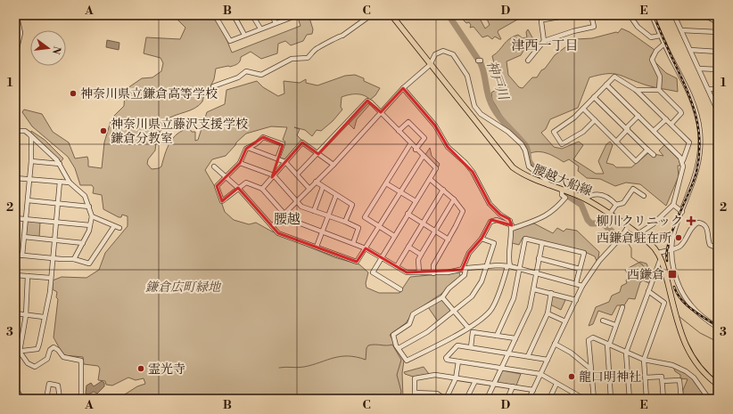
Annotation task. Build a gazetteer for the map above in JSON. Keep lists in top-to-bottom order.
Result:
{
  "streets": {
    "main road": ["腰越大船線"]
  },
  "districts": ["津西一丁目", "腰越"],
  "water": ["神戸川"],
  "parks": ["鎌倉広町緑地"],
  "places": {
    "other": [
      "神奈川県立鎌倉高等学校",
      "神奈川県立藤沢支援学校 鎌倉分教室",
      "西鎌倉駐在所",
      "霊光寺",
      "龍口明神社"
    ],
    "health": ["柳川クリニック"],
    "transit": ["西鎌倉"]
  },
  "north": "right",
  "grid": {
    "columns": [
      "A",
      "B",
      "C",
      "D",
      "E"
    ],
    "rows": ["1", "2", "3"]
  }
}
